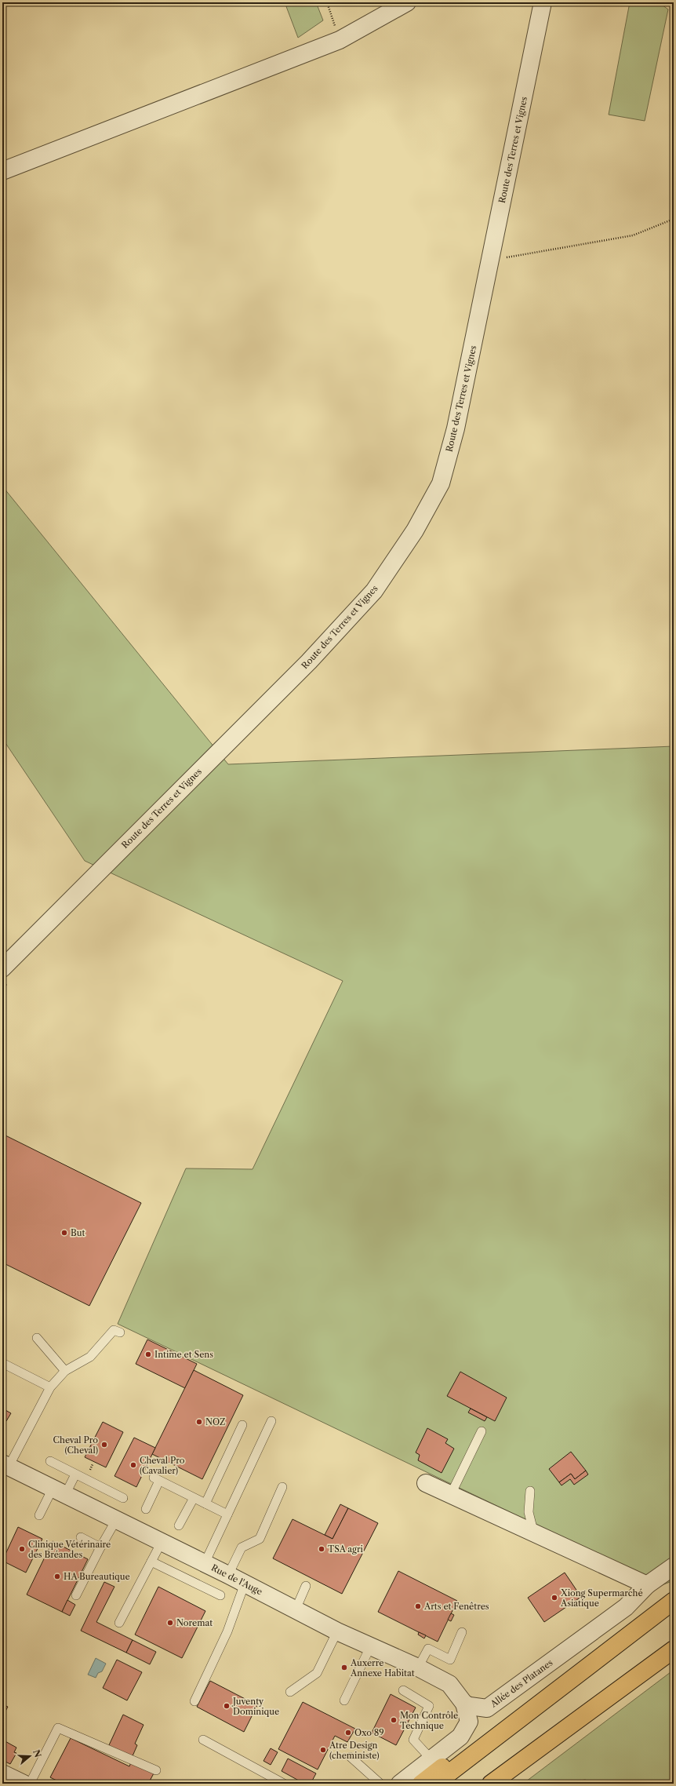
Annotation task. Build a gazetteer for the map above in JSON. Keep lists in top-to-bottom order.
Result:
{
  "streets": {
    "street": ["Route des Terres et Vignes", "Rue de l'Auge", "Allée des Platanes"]
  },
  "crossings": [
    ["Rue de l'Auge", "Allée des Platanes"]
  ],
  "places": [
    "But",
    "Intime et Sens",
    "NOZ",
    "Cheval Pro (Cheval)",
    "Cheval Pro (Cavalier)",
    "Clinique Vétérinaire des Bréandes",
    "TSA agri",
    "HA Bureautique",
    "Xiong Supermarché Asiatique",
    "Arts et Fenêtres",
    "Noremat",
    "Auxerre Annexe Habitat",
    "Juventy Dominique",
    "Mon Contrôle Technique",
    "Oxo 89",
    "Atre Design (cheministe)"
  ],
  "north": "right"
}
